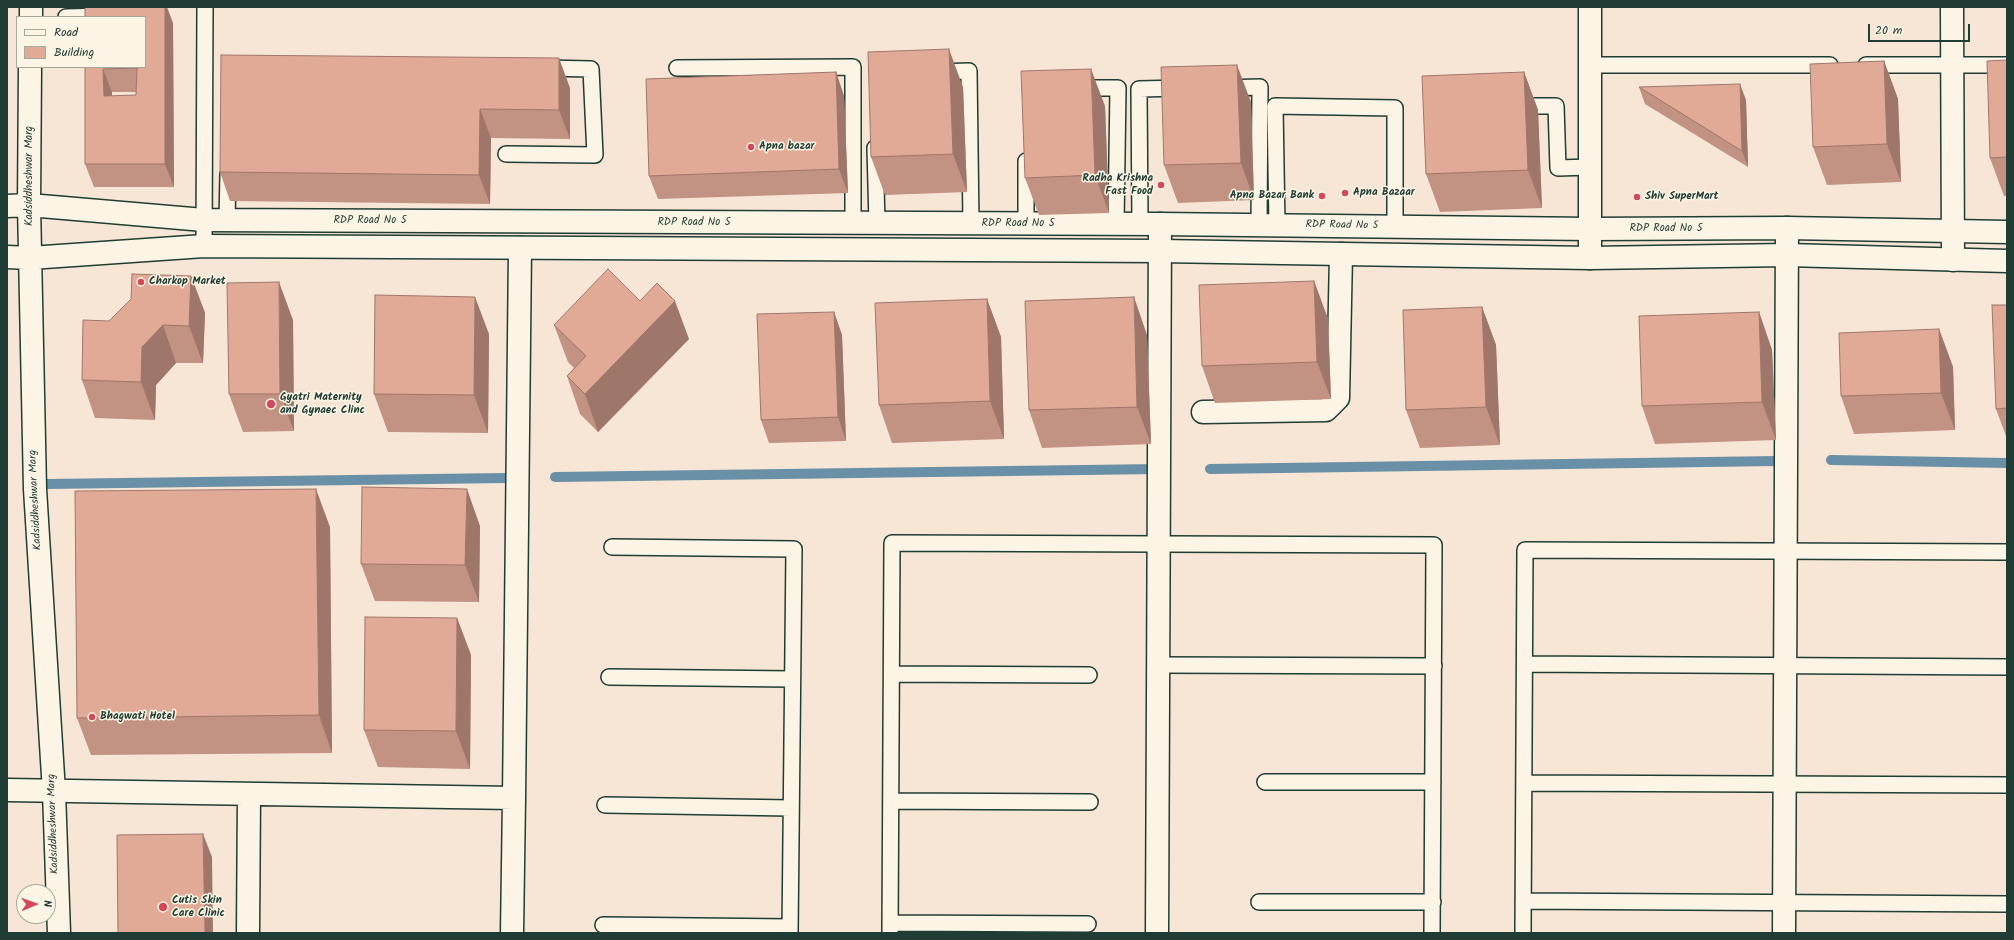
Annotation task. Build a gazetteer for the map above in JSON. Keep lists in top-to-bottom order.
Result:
{
  "streets": {
    "main road": ["Kadsiddheshwar Marg", "RDP Road No 5"]
  },
  "crossings": [
    ["Kadsiddheshwar Marg", "RDP Road No 5"]
  ],
  "places": [
    "Apna bazar",
    "Radha Krishna Fast Food",
    "Apna Bazaar",
    "Apna Bazar Bank",
    "Shiv SuperMart",
    "Charkop Market",
    "Gyatri Maternity and Gynaec Clinc",
    "Bhagwati Hotel",
    "Cutis Skin Care Clinic"
  ],
  "legend": ["Road", "Building"],
  "scale_bar": "20 m",
  "north": "right"
}
